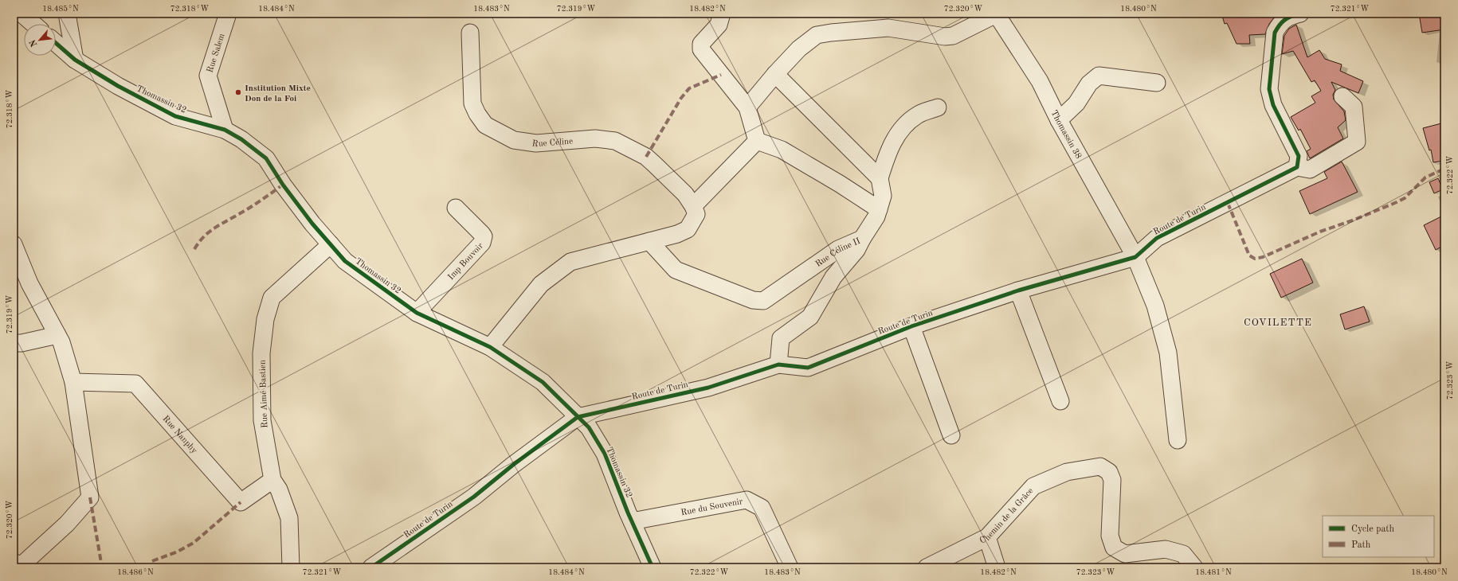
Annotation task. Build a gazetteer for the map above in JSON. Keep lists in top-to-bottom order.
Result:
{
  "streets": {
    "street": [
      "Rue Salem",
      "Thomassin 32",
      "Thomassin 38",
      "Rue Céline",
      "Route de Turin",
      "Rue Céline II",
      "Imp Bouvoir",
      "Rue Aimé Bastien",
      "Rue Nanphy",
      "Rue du Souvenir",
      "Chemin de la Grâce"
    ]
  },
  "crossings": [
    ["Rue Salem", "Thomassin 32"],
    ["Thomassin 32", "Route de Turin"],
    ["Thomassin 32", "Imp Bouvoir"],
    ["Thomassin 32", "Rue Aimé Bastien"],
    ["Thomassin 32", "Rue du Souvenir"],
    ["Thomassin 38", "Route de Turin"],
    ["Rue Aimé Bastien", "Rue Nanphy"]
  ],
  "districts": ["COVILETTE"],
  "places": ["Institution Mixte Don de la Foi"],
  "legend": ["Cycle path", "Path"],
  "north": "bottom left",
  "coordinates": [
    "18.485°N",
    "72.318°W",
    "18.484°N",
    "18.483°N",
    "72.319°W",
    "18.482°N",
    "72.320°W",
    "18.480°N",
    "72.321°W",
    "72.322°W",
    "72.323°W",
    "18.486°N",
    "18.481°N"
  ]
}
